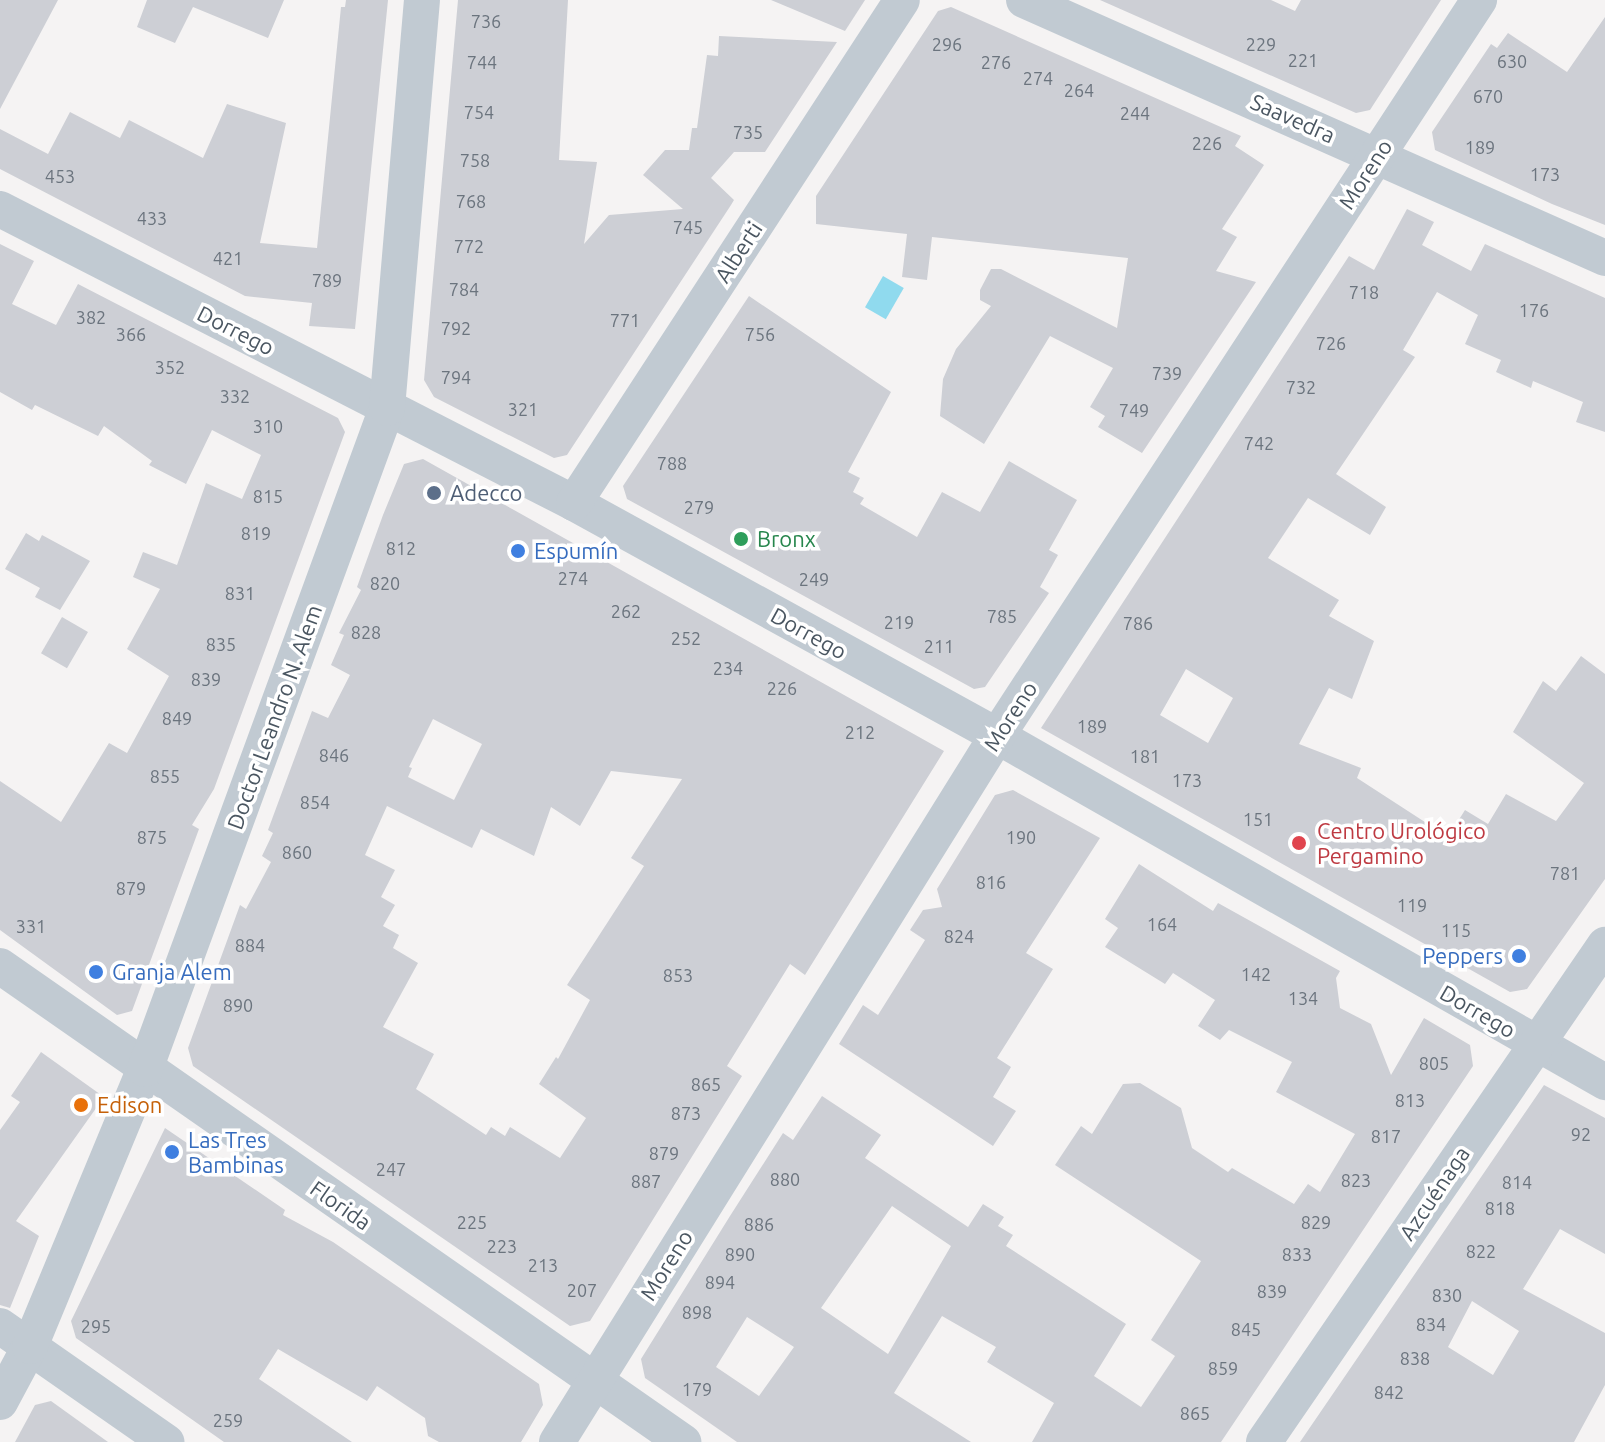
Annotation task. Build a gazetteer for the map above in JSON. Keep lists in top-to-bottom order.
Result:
{
  "streets": {
    "street": [
      "Saavedra",
      "Moreno",
      "Alberti",
      "Dorrego",
      "Doctor Leandro N. Alem",
      "Azcuénaga",
      "Florida"
    ]
  },
  "crossings": [
    ["Saavedra", "Moreno"],
    ["Moreno", "Dorrego"],
    ["Moreno", "Florida"],
    ["Alberti", "Dorrego"],
    ["Dorrego", "Doctor Leandro N. Alem"],
    ["Dorrego", "Azcuénaga"],
    ["Doctor Leandro N. Alem", "Florida"]
  ],
  "places": [
    "Adecco",
    "Bronx",
    "Espumín",
    "Centro Urológico Pergamino",
    "Peppers",
    "Granja Alem",
    "Edison",
    "Las Tres Bambinas"
  ],
  "house_numbers": [
    "736",
    "296",
    "229",
    "221",
    "630",
    "744",
    "276",
    "274",
    "264",
    "670",
    "754",
    "244",
    "735",
    "226",
    "189",
    "758",
    "173",
    "453",
    "768",
    "433",
    "745",
    "772",
    "421",
    "789",
    "784",
    "718",
    "176",
    "382",
    "771",
    "792",
    "366",
    "756",
    "726",
    "352",
    "739",
    "794",
    "732",
    "332",
    "321",
    "749",
    "310",
    "742",
    "788",
    "815",
    "279",
    "819",
    "812",
    "274",
    "249",
    "820",
    "831",
    "262",
    "785",
    "219",
    "786",
    "828",
    "252",
    "835",
    "211",
    "234",
    "839",
    "226",
    "849",
    "189",
    "212",
    "846",
    "181",
    "855",
    "173",
    "854",
    "151",
    "875",
    "190",
    "860",
    "781",
    "816",
    "879",
    "119",
    "164",
    "331",
    "115",
    "824",
    "884",
    "142",
    "853",
    "134",
    "890",
    "805",
    "865",
    "813",
    "873",
    "92",
    "817",
    "879",
    "247",
    "880",
    "823",
    "887",
    "814",
    "818",
    "225",
    "829",
    "886",
    "223",
    "822",
    "890",
    "833",
    "213",
    "894",
    "207",
    "839",
    "830",
    "898",
    "834",
    "295",
    "845",
    "838",
    "859",
    "179",
    "842",
    "865",
    "259"
  ]
}
